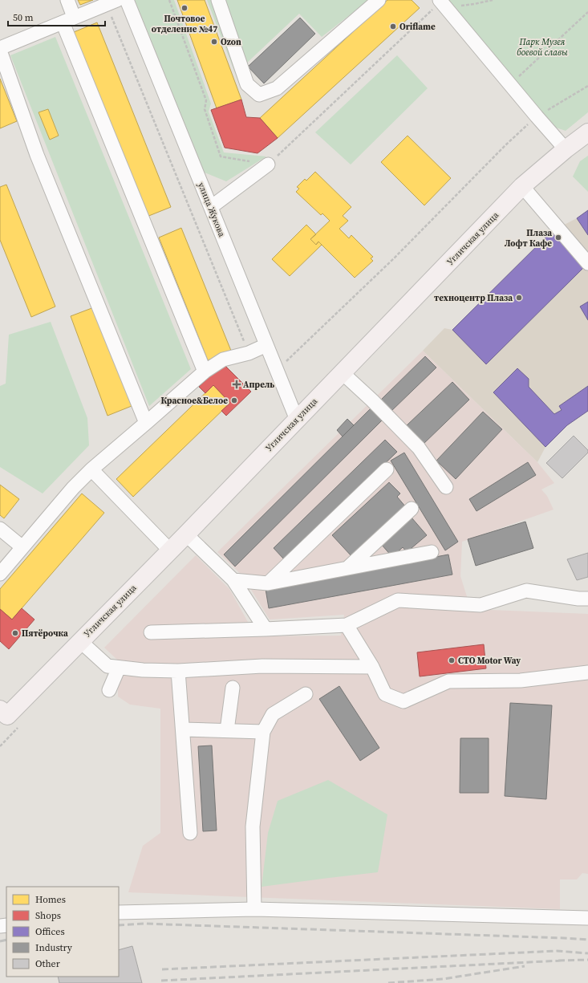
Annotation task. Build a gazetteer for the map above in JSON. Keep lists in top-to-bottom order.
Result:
{
  "streets": {
    "main road": ["Угличская улица"],
    "street": ["улица Жукова"]
  },
  "crossings": [
    ["улица Жукова", "Угличская улица"]
  ],
  "parks": ["Парк Музея боевой славы"],
  "places": {
    "other": [
      "Почтовое отделение №47",
      "Oriflame",
      "Ozon",
      "Плаза Лофт Кафе",
      "техноцентр Плаза",
      "Красное&Белое",
      "Пятёрочка",
      "СТО Motor Way"
    ],
    "health": ["Апрель"]
  },
  "legend": [
    "Homes",
    "Shops",
    "Offices",
    "Industry",
    "Other"
  ],
  "scale_bar": "50 m"
}
